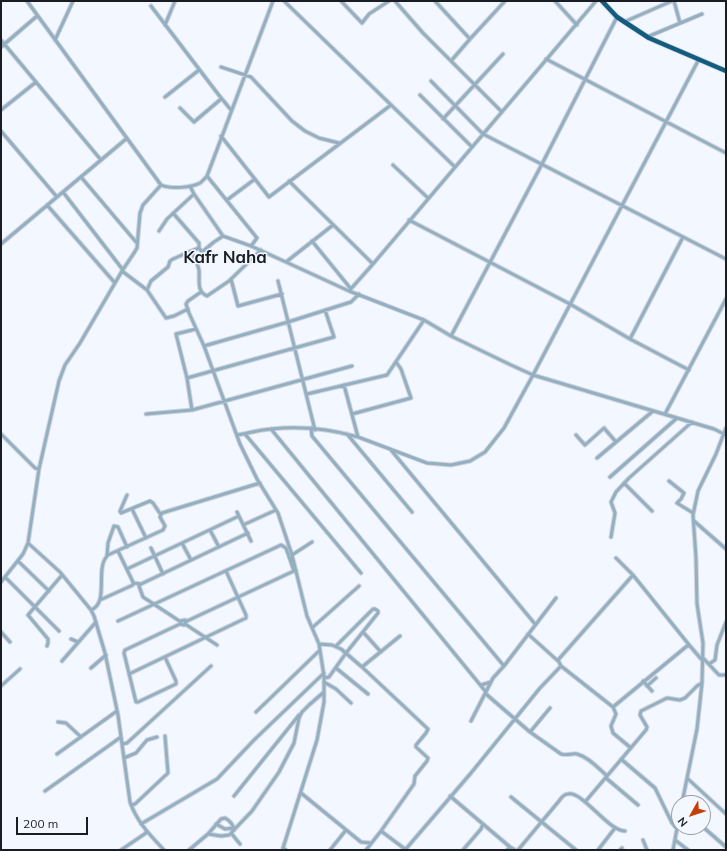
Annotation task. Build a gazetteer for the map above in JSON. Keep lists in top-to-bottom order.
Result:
{
  "districts": ["Kafr Naha"],
  "scale_bar": "200 m",
  "north": "bottom left"
}
